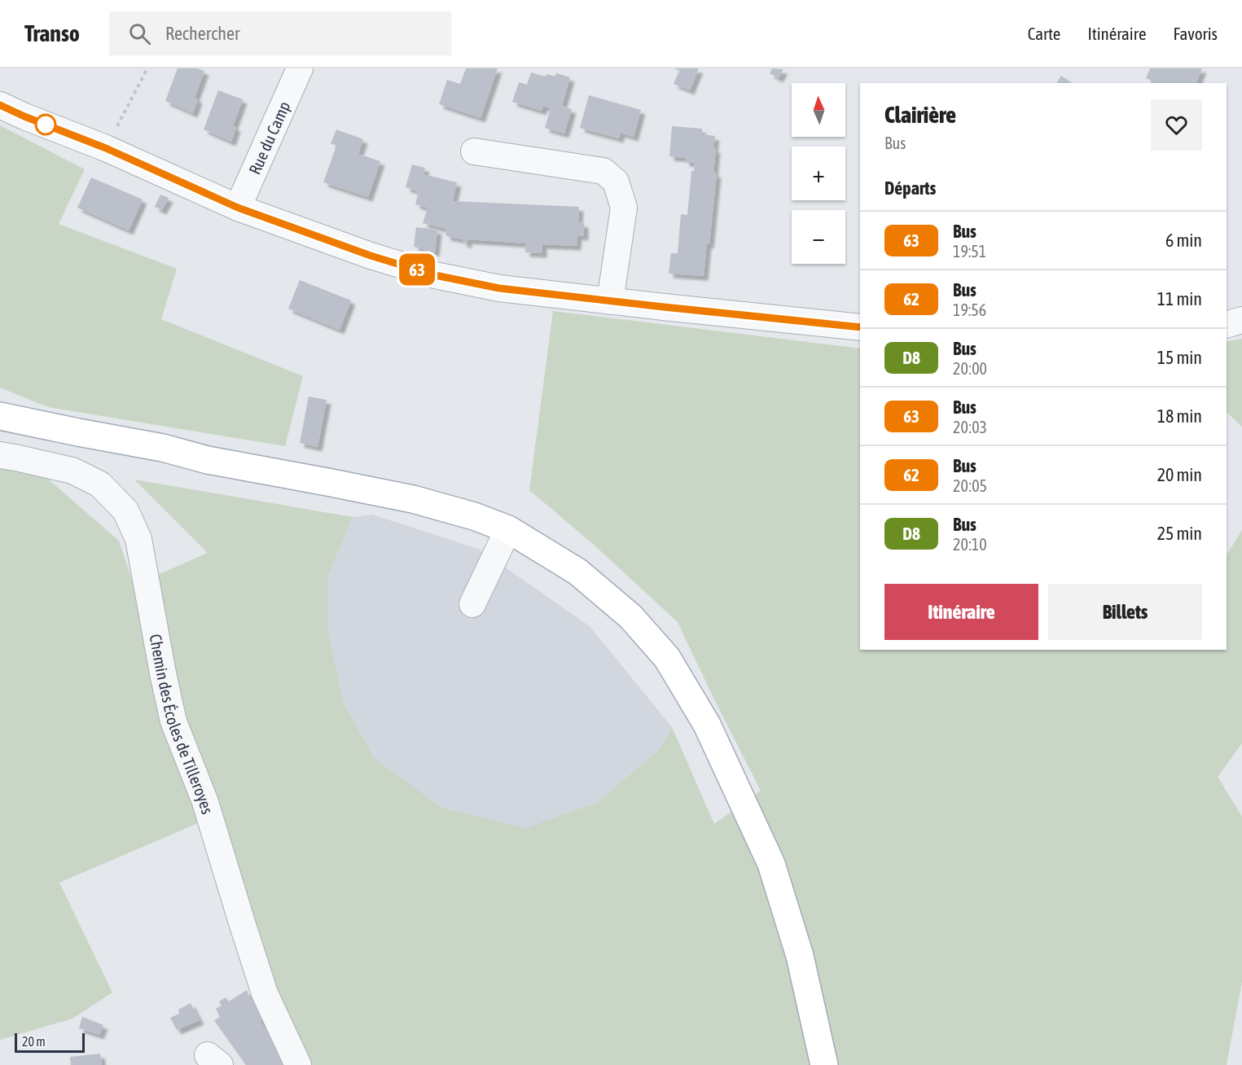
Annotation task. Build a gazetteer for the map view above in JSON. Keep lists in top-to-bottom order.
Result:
{
  "streets": {
    "street": ["Rue du Camp", "Chemin des Écoles de Tilleroyes"]
  },
  "lines": ["bus line 63"],
  "scale_bar": "20 m",
  "north": "top",
  "page": {
    "header": "Transo",
    "search": "Rechercher",
    "nav": ["Carte", "Itinéraire", "Favoris"],
    "on_map": "63",
    "map_buttons": ["+", "−"],
    "heading": [
      ["Clairière", "Bus"],
      "Départs"
    ],
    "list": [
      {
        "mark": "63",
        "name": "Bus",
        "note": "19:51",
        "value": "6 min"
      },
      {
        "mark": "62",
        "name": "Bus",
        "note": "19:56",
        "value": "11 min"
      },
      {
        "mark": "D8",
        "name": "Bus",
        "note": "20:00",
        "value": "15 min"
      },
      {
        "mark": "63",
        "name": "Bus",
        "note": "20:03",
        "value": "18 min"
      },
      {
        "mark": "62",
        "name": "Bus",
        "note": "20:05",
        "value": "20 min"
      },
      {
        "mark": "D8",
        "name": "Bus",
        "note": "20:10",
        "value": "25 min"
      }
    ],
    "buttons": ["Itinéraire", "Billets"],
    "scale": "20 m"
  }
}
